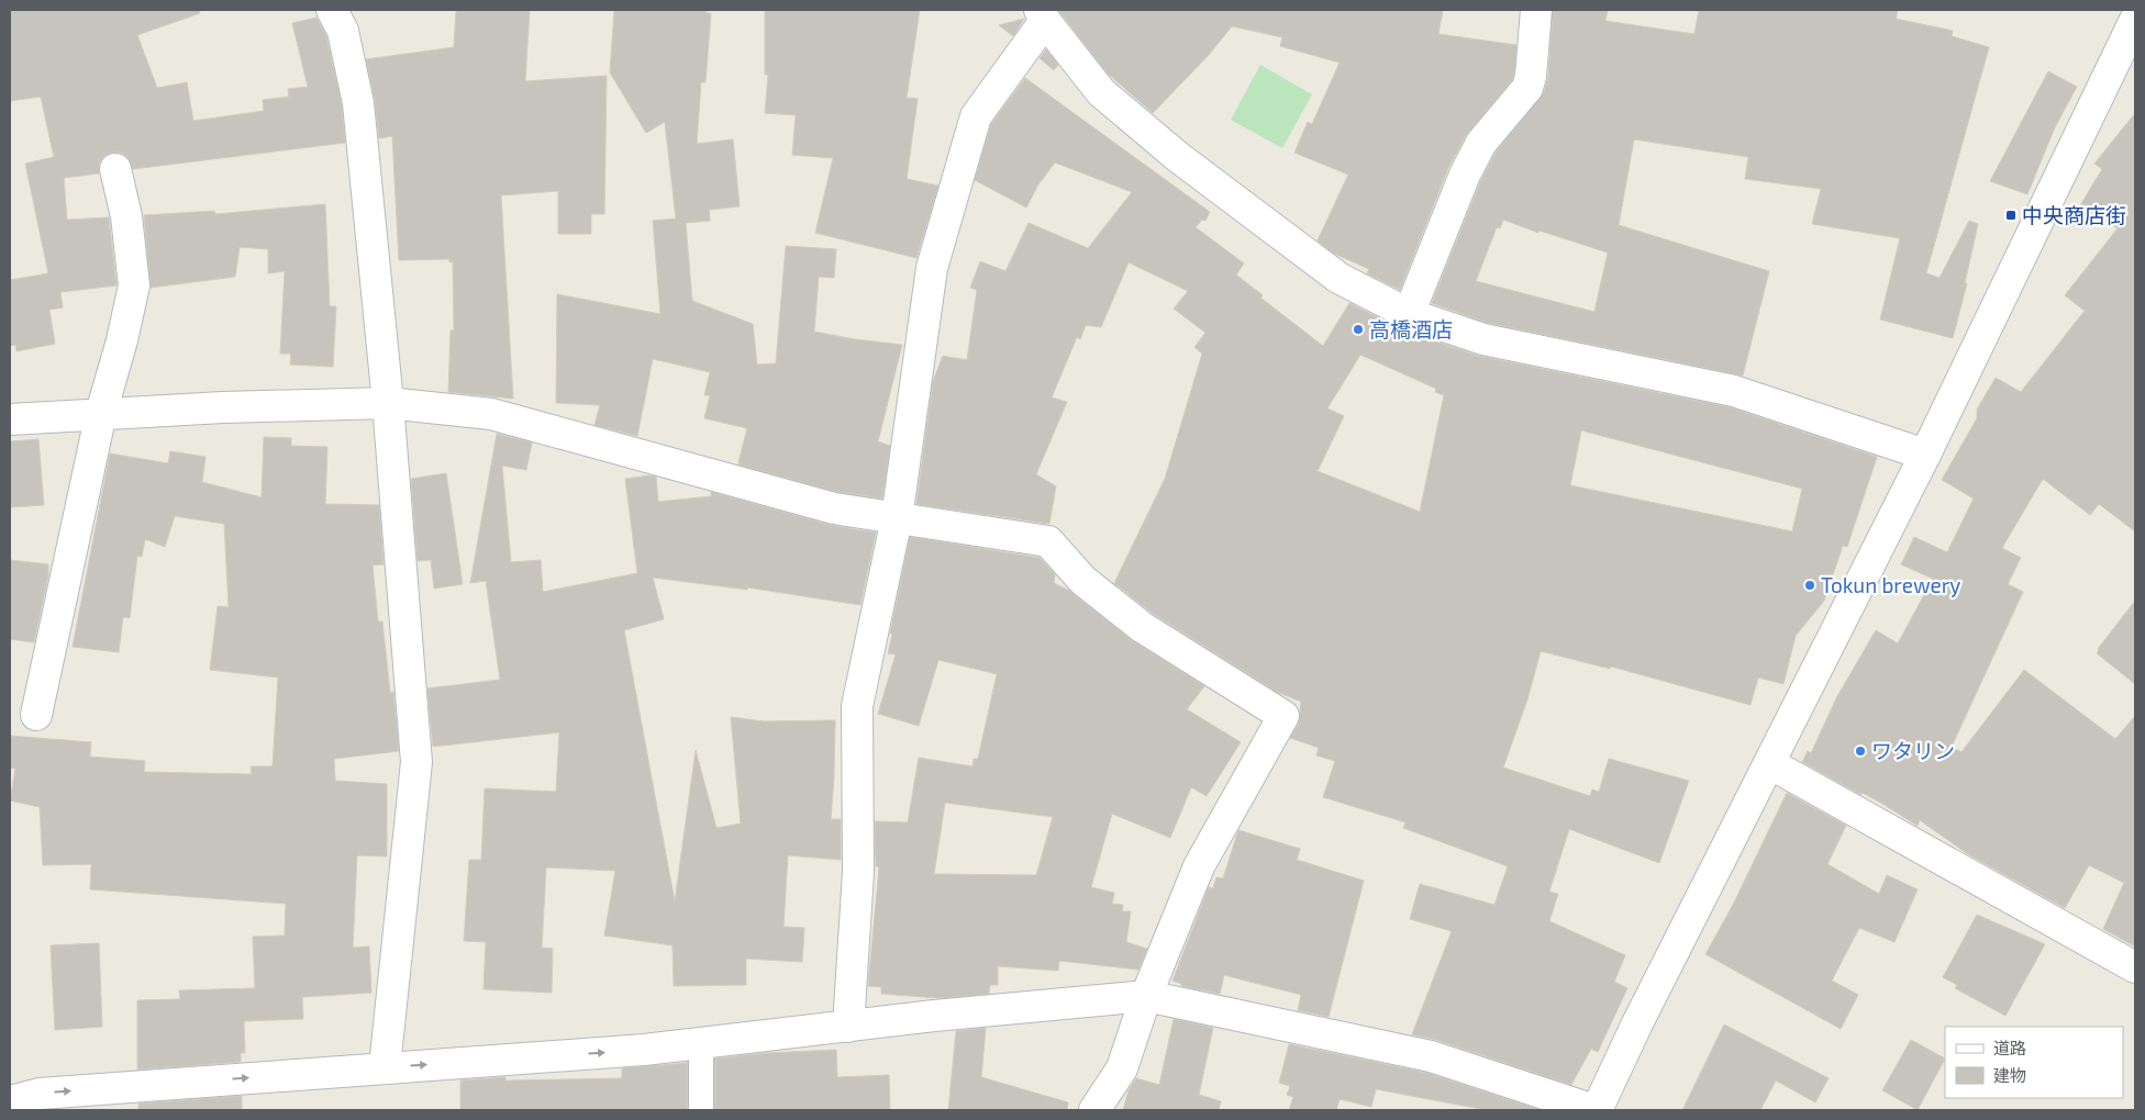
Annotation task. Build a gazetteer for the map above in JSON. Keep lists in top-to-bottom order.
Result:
{
  "places": {
    "transit": ["中央商店街"],
    "other": ["高橋酒店", "Tokun brewery", "ワタリン"]
  },
  "legend": ["道路", "建物"]
}
